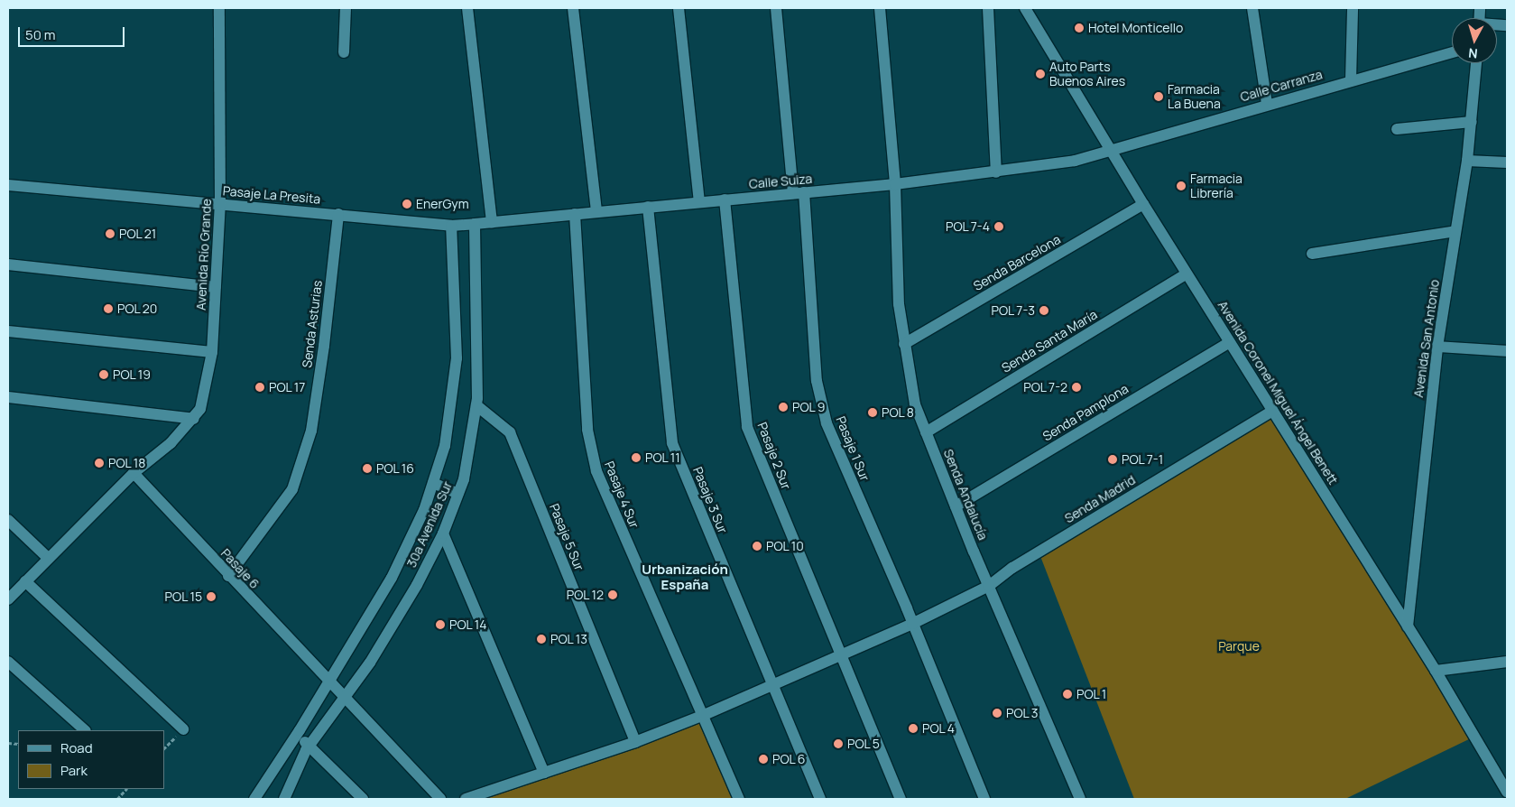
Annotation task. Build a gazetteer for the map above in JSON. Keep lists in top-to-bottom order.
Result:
{
  "streets": {
    "street": [
      "Calle Carranza",
      "Calle Suiza",
      "Pasaje La Presita",
      "Avenida Río Grande",
      "Senda Barcelona",
      "Senda Asturias",
      "Avenida San Antonio",
      "Senda Santa María",
      "Avenida Coronel Miguel Ángel Benett",
      "Senda Pamplona",
      "Pasaje 1 Sur",
      "Pasaje 2 Sur",
      "Pasaje 4 Sur",
      "Senda Andalucía",
      "Senda Madrid",
      "Pasaje 3 Sur",
      "30a Avenida Sur",
      "Pasaje 5 Sur",
      "Pasaje 6"
    ]
  },
  "crossings": [
    ["Calle Carranza", "Calle Suiza"],
    ["Calle Carranza", "Avenida Coronel Miguel Ángel Benett"],
    ["Calle Suiza", "Pasaje La Presita"],
    ["Calle Suiza", "Avenida Coronel Miguel Ángel Benett"],
    ["Calle Suiza", "Pasaje 1 Sur"],
    ["Calle Suiza", "Pasaje 2 Sur"],
    ["Calle Suiza", "Pasaje 4 Sur"],
    ["Calle Suiza", "Senda Andalucía"],
    ["Calle Suiza", "Pasaje 3 Sur"],
    ["Calle Suiza", "30a Avenida Sur"],
    ["Pasaje La Presita", "Avenida Río Grande"],
    ["Pasaje La Presita", "Senda Asturias"],
    ["Pasaje La Presita", "30a Avenida Sur"],
    ["Avenida Río Grande", "Pasaje 6"],
    ["Senda Barcelona", "Avenida Coronel Miguel Ángel Benett"],
    ["Senda Barcelona", "Senda Andalucía"],
    ["Senda Asturias", "Pasaje 6"],
    ["Avenida San Antonio", "Avenida Coronel Miguel Ángel Benett"],
    ["Senda Santa María", "Avenida Coronel Miguel Ángel Benett"],
    ["Senda Santa María", "Senda Andalucía"],
    ["Avenida Coronel Miguel Ángel Benett", "Senda Pamplona"],
    ["Avenida Coronel Miguel Ángel Benett", "Senda Madrid"],
    ["Senda Pamplona", "Senda Andalucía"],
    ["Pasaje 1 Sur", "Senda Madrid"],
    ["Pasaje 2 Sur", "Senda Madrid"],
    ["Pasaje 4 Sur", "Senda Madrid"],
    ["Senda Andalucía", "Senda Madrid"],
    ["Senda Madrid", "Pasaje 3 Sur"],
    ["Senda Madrid", "Pasaje 5 Sur"],
    ["30a Avenida Sur", "Pasaje 5 Sur"],
    ["30a Avenida Sur", "Pasaje 6"]
  ],
  "districts": ["Urbanización España"],
  "parks": ["Parque"],
  "places": [
    "Hotel Monticello",
    "Auto Parts Buenos Aires",
    "Farmacia La Buena",
    "Farmacia Librería",
    "EnerGym",
    "POL 7-4",
    "POL 21",
    "POL 20",
    "POL 7-3",
    "POL 19",
    "POL 17",
    "POL 7-2",
    "POL 9",
    "POL 8",
    "POL 11",
    "POL 7-1",
    "POL 18",
    "POL 16",
    "POL 10",
    "POL 12",
    "POL 15",
    "POL 14",
    "POL 13",
    "POL 1",
    "POL 3",
    "POL 4",
    "POL 5",
    "POL 6"
  ],
  "legend": ["Road", "Park"],
  "scale_bar": "50 m",
  "north": "bottom"
}
